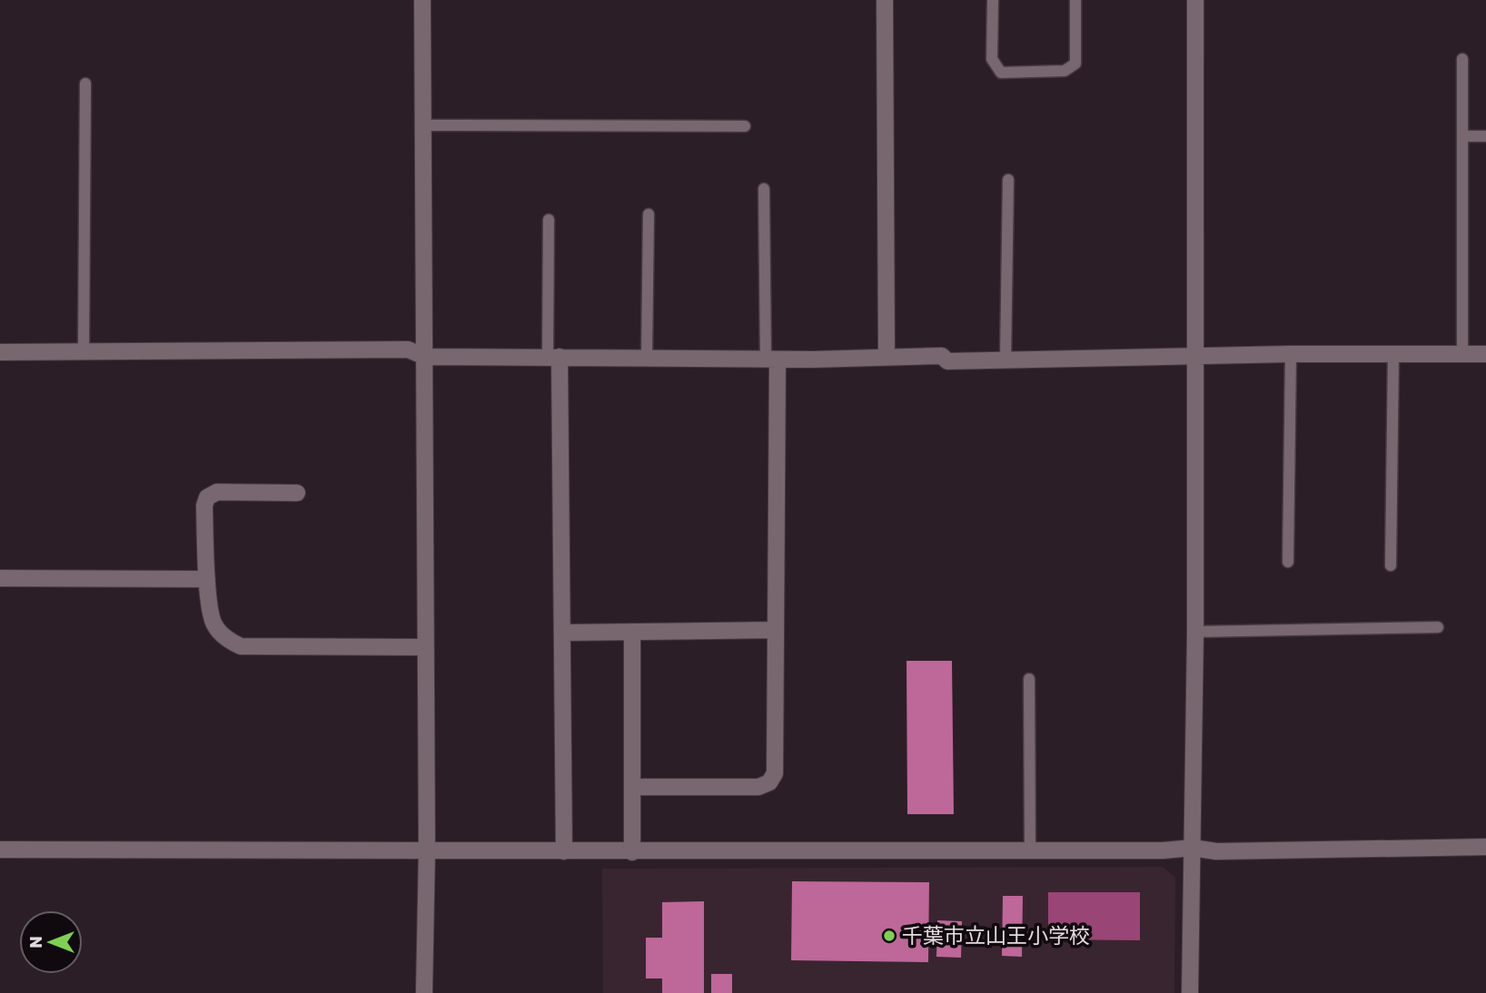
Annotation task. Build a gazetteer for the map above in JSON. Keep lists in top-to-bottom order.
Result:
{
  "places": ["千葉市立山王小学校"],
  "north": "left"
}
